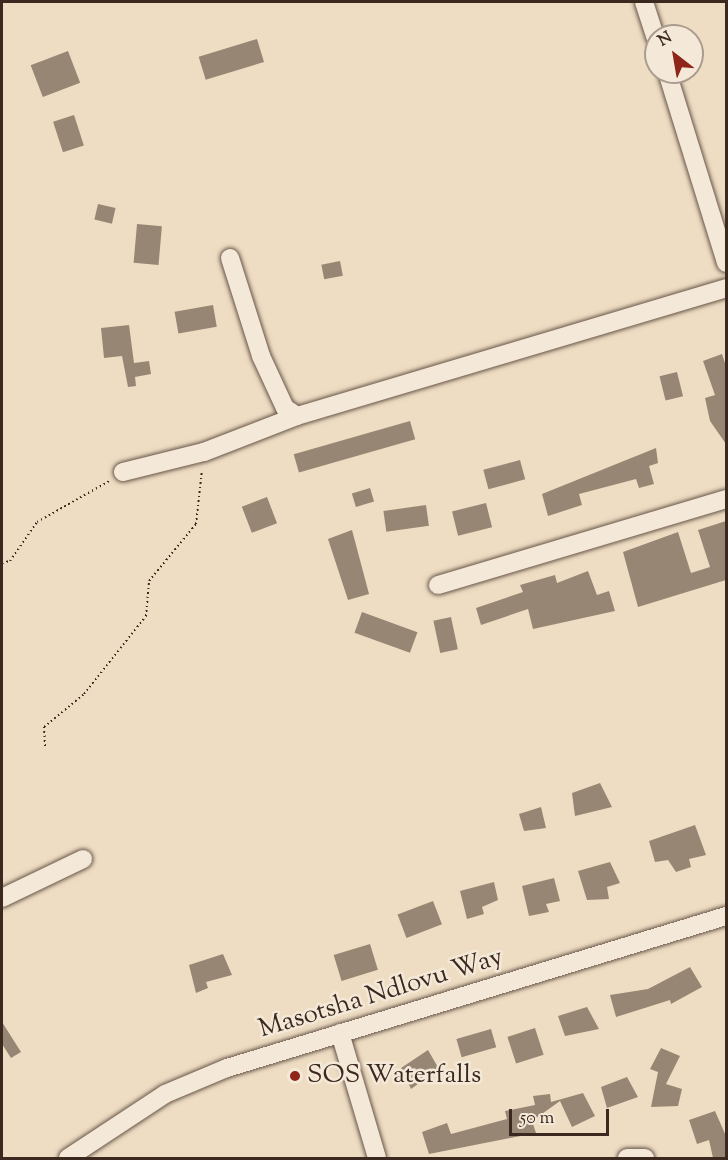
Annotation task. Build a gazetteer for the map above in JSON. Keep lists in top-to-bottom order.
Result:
{
  "streets": {
    "street": ["Masotsha Ndlovu Way"]
  },
  "places": ["SOS Waterfalls"],
  "scale_bar": "50 m",
  "north": "top left"
}
